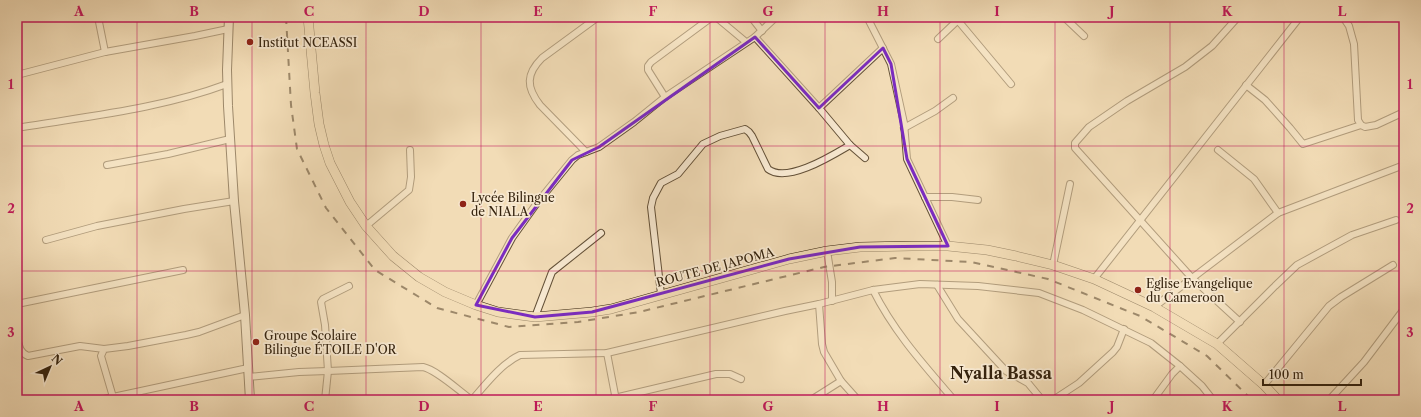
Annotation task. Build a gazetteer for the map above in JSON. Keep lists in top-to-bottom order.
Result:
{
  "streets": {
    "main road": ["ROUTE DE JAPOMA"]
  },
  "districts": ["Nyalla Bassa"],
  "places": [
    "Institut NCEASSI",
    "Lycée Bilingue de NIALA",
    "Eglise Evangelique du Cameroon",
    "Groupe Scolaire Bilingue ÉTOILE D'OR"
  ],
  "scale_bar": "100 m",
  "north": "top right",
  "grid": {
    "columns": [
      "A",
      "B",
      "C",
      "D",
      "E",
      "F",
      "G",
      "H",
      "I",
      "J",
      "K",
      "L"
    ],
    "rows": ["1", "2", "3"]
  }
}
